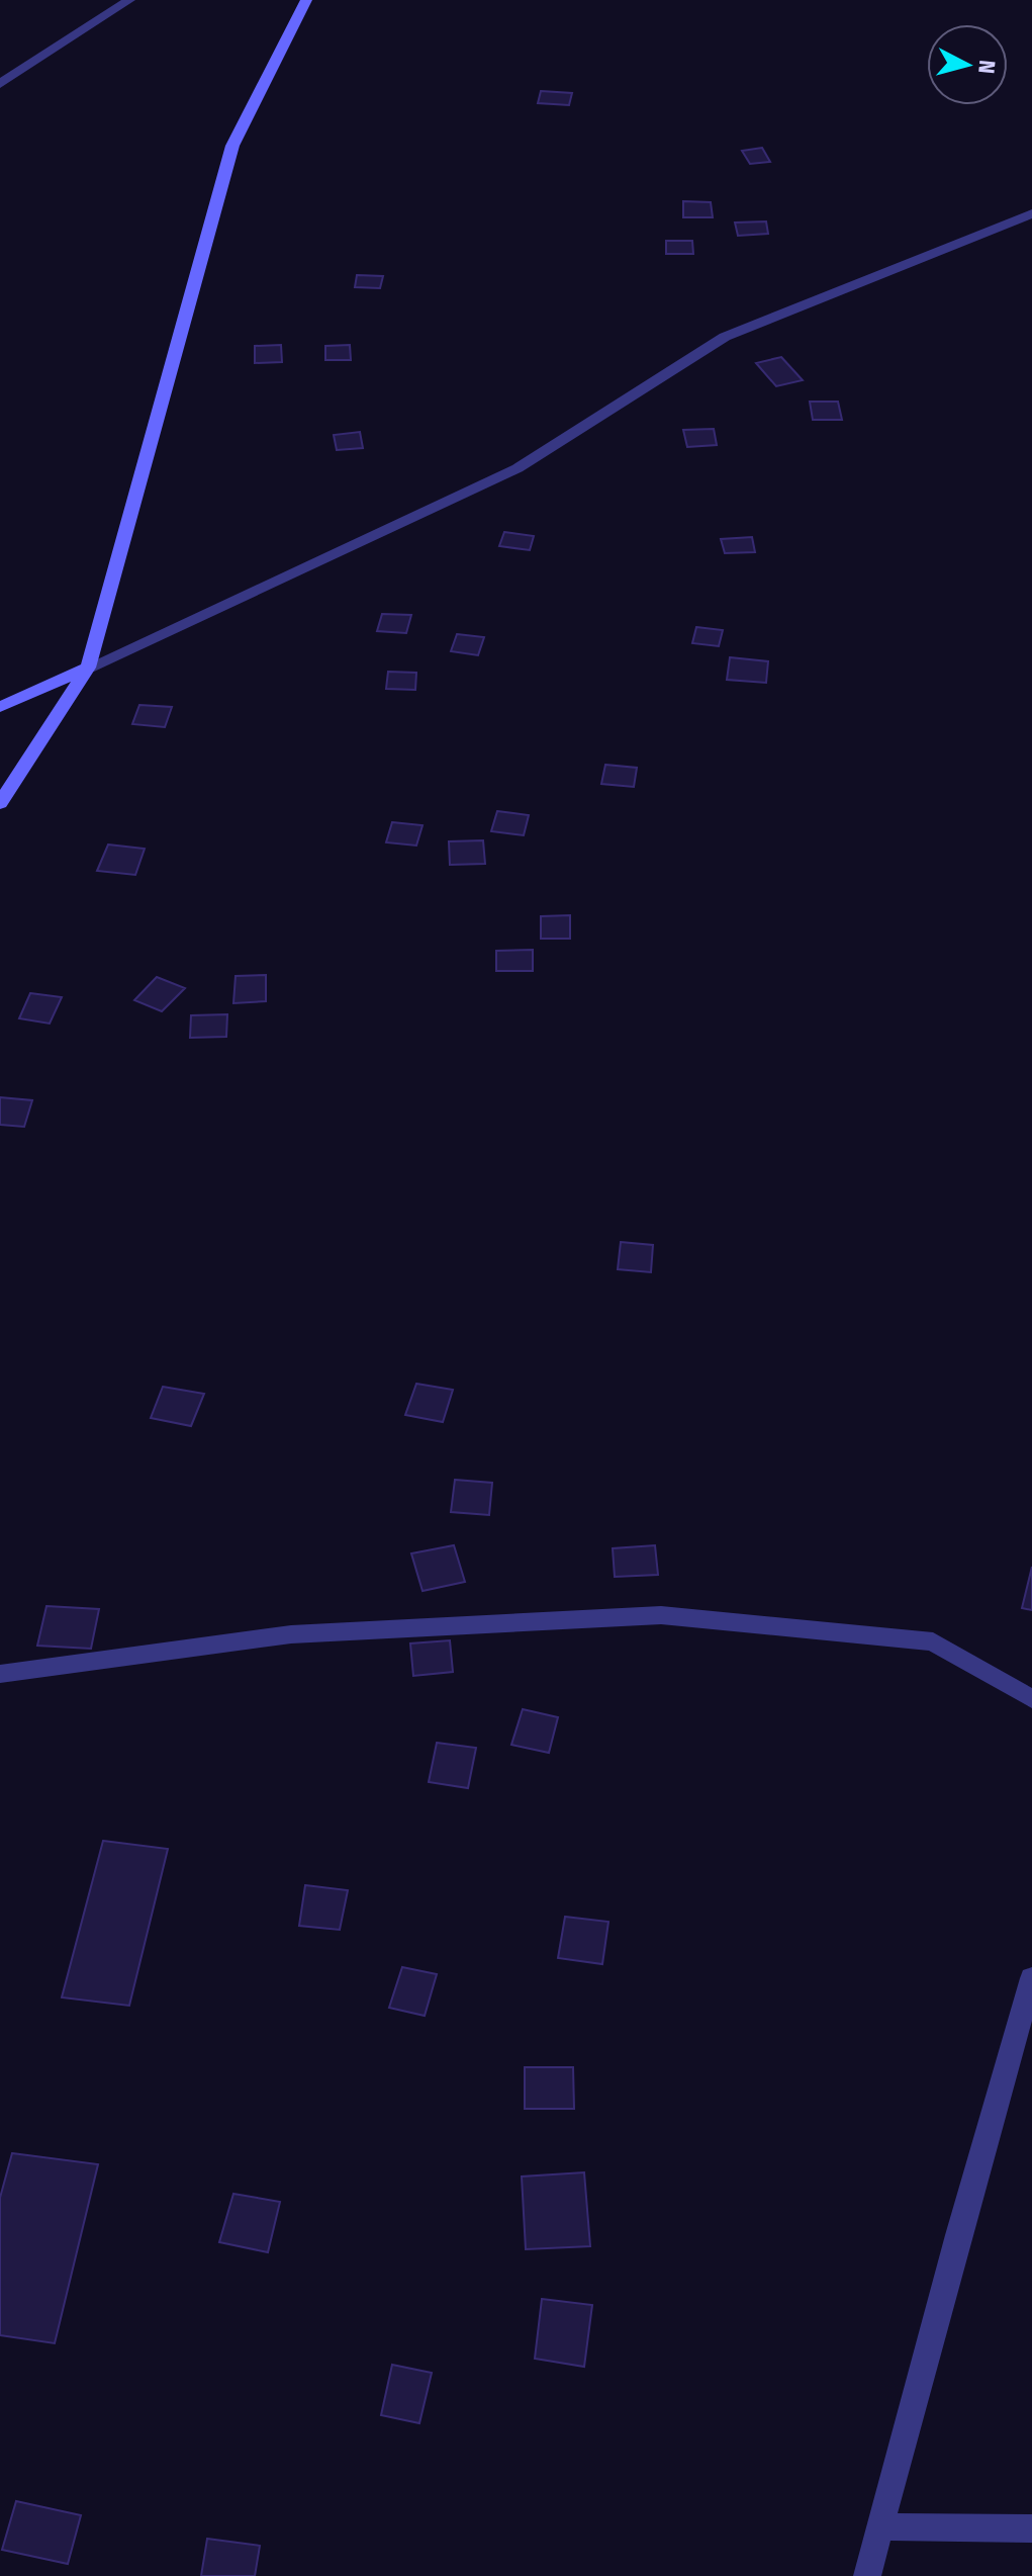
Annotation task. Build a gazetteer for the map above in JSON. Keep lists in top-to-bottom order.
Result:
{
  "north": "right"
}
